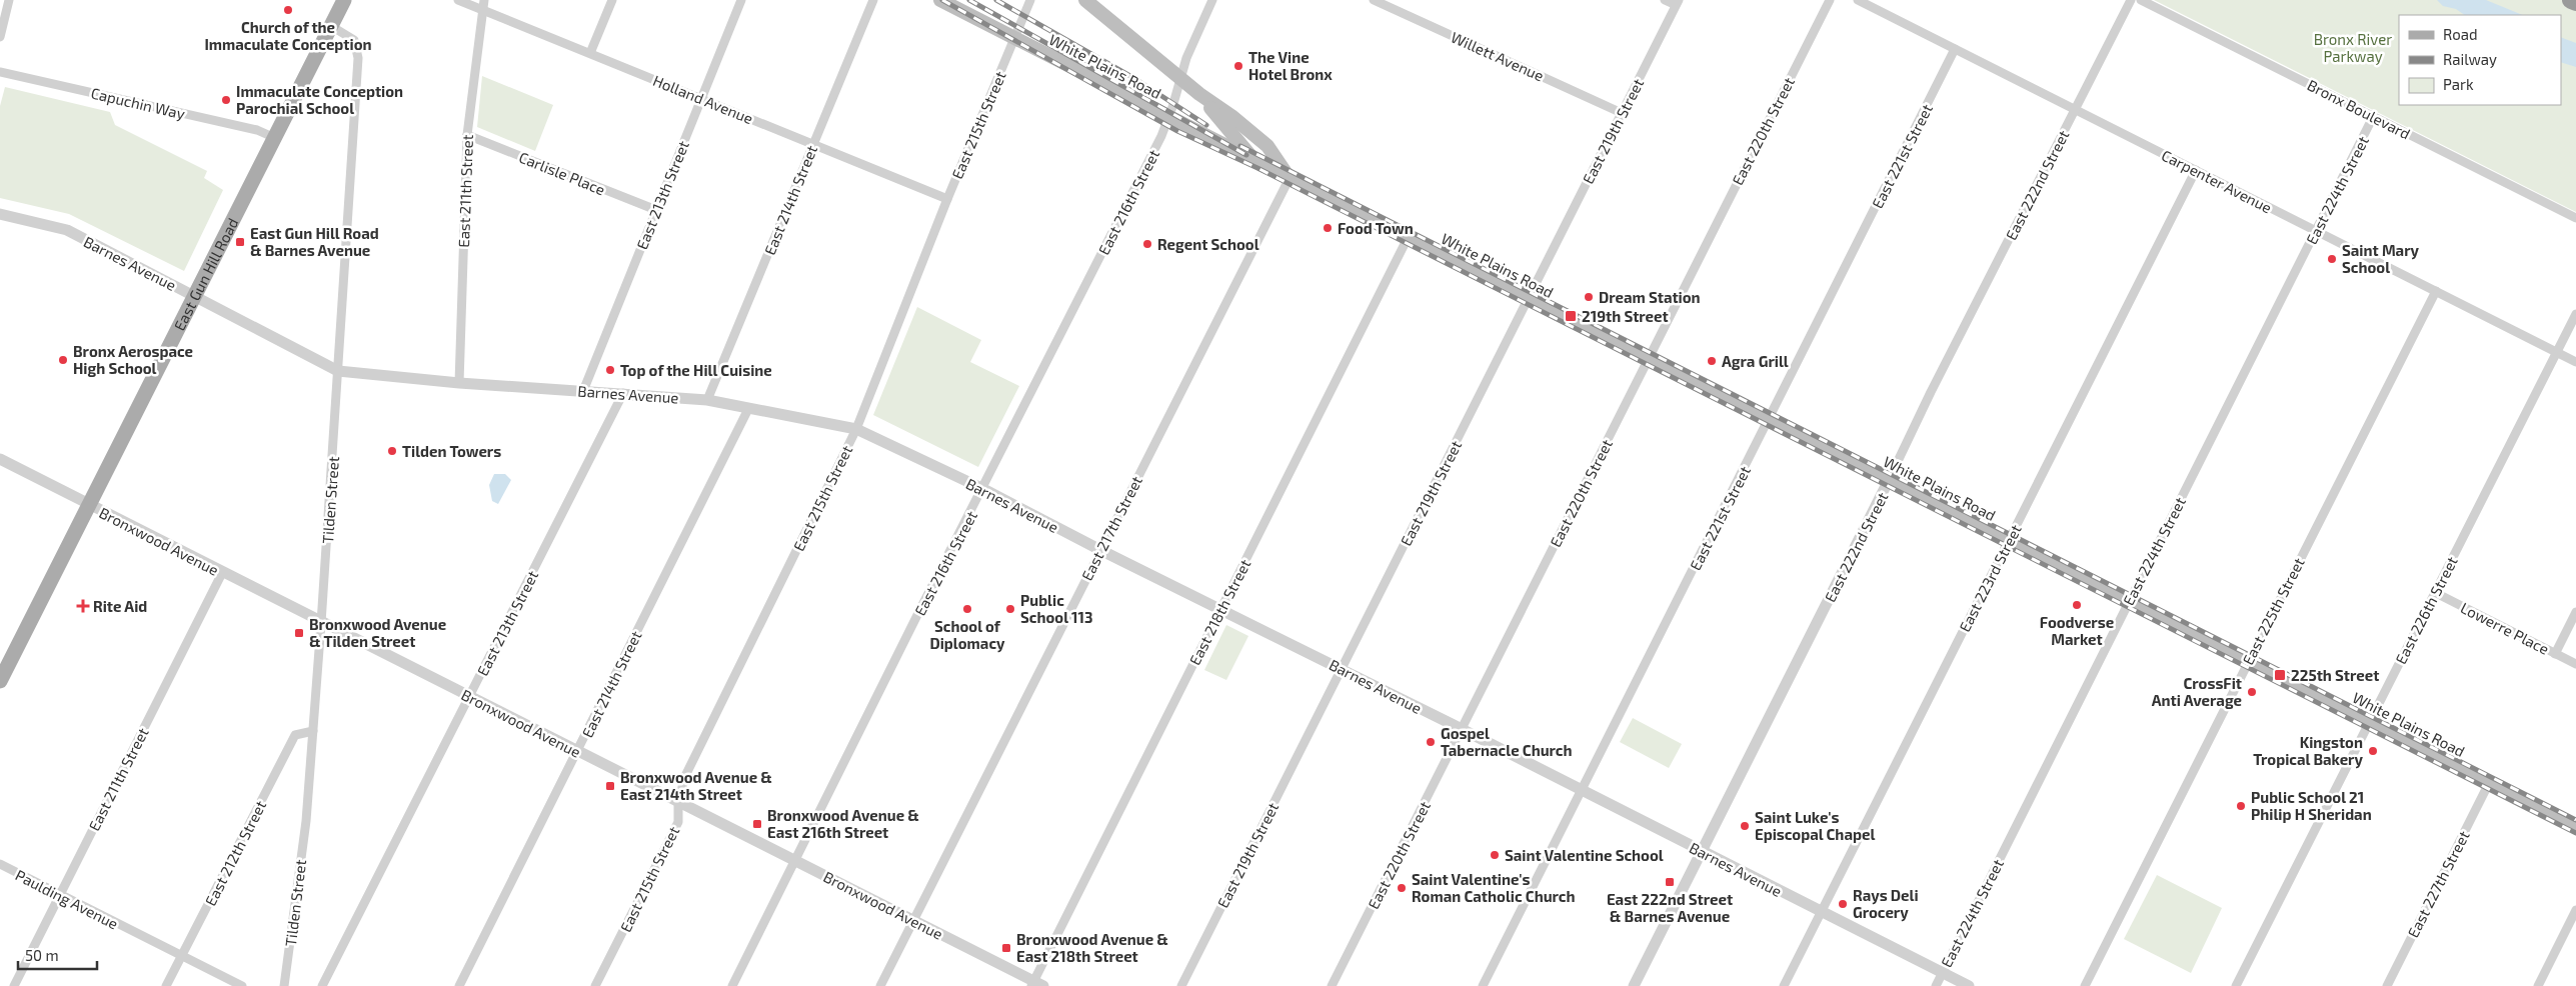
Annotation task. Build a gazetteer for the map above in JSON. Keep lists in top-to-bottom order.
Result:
{
  "streets": {
    "main road": ["White Plains Road", "East Gun Hill Road"],
    "street": [
      "Willett Avenue",
      "Holland Avenue",
      "Capuchin Way",
      "Bronx Boulevard",
      "East 215th Street",
      "East 219th Street",
      "East 220th Street",
      "East 221st Street",
      "Carlisle Place",
      "Carpenter Avenue",
      "East 222nd Street",
      "East 224th Street",
      "East 211th Street",
      "East 213th Street",
      "East 214th Street",
      "East 216th Street",
      "Barnes Avenue",
      "Tilden Street",
      "East 217th Street",
      "Bronxwood Avenue",
      "East 223rd Street",
      "East 226th Street",
      "East 225th Street",
      "East 218th Street",
      "Lowerre Place",
      "East 212th Street",
      "East 227th Street",
      "Paulding Avenue"
    ]
  },
  "crossings": [
    ["Willett Avenue", "East 219th Street"],
    ["White Plains Road", "East 215th Street"],
    ["White Plains Road", "East 219th Street"],
    ["White Plains Road", "East 220th Street"],
    ["White Plains Road", "East 221st Street"],
    ["White Plains Road", "East 222nd Street"],
    ["White Plains Road", "East 224th Street"],
    ["White Plains Road", "East 216th Street"],
    ["White Plains Road", "East 217th Street"],
    ["White Plains Road", "East 223rd Street"],
    ["White Plains Road", "East 226th Street"],
    ["White Plains Road", "East 225th Street"],
    ["White Plains Road", "East 218th Street"],
    ["White Plains Road", "East 227th Street"],
    ["Holland Avenue", "East 215th Street"],
    ["Holland Avenue", "East 211th Street"],
    ["Holland Avenue", "East 213th Street"],
    ["Holland Avenue", "East 214th Street"],
    ["Capuchin Way", "East Gun Hill Road"],
    ["Bronx Boulevard", "East 224th Street"],
    ["East 215th Street", "Barnes Avenue"],
    ["East 215th Street", "Bronxwood Avenue"],
    ["East 219th Street", "Barnes Avenue"],
    ["East 220th Street", "Barnes Avenue"],
    ["East 221st Street", "Carpenter Avenue"],
    ["East 221st Street", "Barnes Avenue"],
    ["Carlisle Place", "East 211th Street"],
    ["Carlisle Place", "East 213th Street"],
    ["Carpenter Avenue", "East 222nd Street"],
    ["Carpenter Avenue", "East 224th Street"],
    ["Carpenter Avenue", "East 223rd Street"],
    ["Carpenter Avenue", "East 226th Street"],
    ["Carpenter Avenue", "East 225th Street"],
    ["East 222nd Street", "Barnes Avenue"],
    ["East 224th Street", "Barnes Avenue"],
    ["East 211th Street", "Barnes Avenue"],
    ["East 211th Street", "Bronxwood Avenue"],
    ["East 211th Street", "Paulding Avenue"],
    ["East 213th Street", "Barnes Avenue"],
    ["East 213th Street", "Bronxwood Avenue"],
    ["East 214th Street", "Barnes Avenue"],
    ["East 214th Street", "Bronxwood Avenue"],
    ["East 216th Street", "Barnes Avenue"],
    ["East 216th Street", "Bronxwood Avenue"],
    ["Barnes Avenue", "East Gun Hill Road"],
    ["Barnes Avenue", "Tilden Street"],
    ["Barnes Avenue", "East 217th Street"],
    ["Barnes Avenue", "East 223rd Street"],
    ["Barnes Avenue", "East 218th Street"],
    ["East Gun Hill Road", "Tilden Street"],
    ["East Gun Hill Road", "Bronxwood Avenue"],
    ["Tilden Street", "Bronxwood Avenue"],
    ["Tilden Street", "East 212th Street"],
    ["East 217th Street", "Bronxwood Avenue"],
    ["Bronxwood Avenue", "East 218th Street"],
    ["East 226th Street", "Lowerre Place"],
    ["East 212th Street", "Paulding Avenue"]
  ],
  "parks": ["Bronx River Parkway"],
  "places": {
    "other": [
      "Church of the Immaculate Conception",
      "The Vine Hotel Bronx",
      "Immaculate Conception Parochial School",
      "Food Town",
      "Regent School",
      "Saint Mary School",
      "Dream Station",
      "Bronx Aerospace High School",
      "Agra Grill",
      "Top of the Hill Cuisine",
      "Tilden Towers",
      "Foodverse Market",
      "School of Diplomacy",
      "Public School 113",
      "CrossFit Anti Average",
      "Gospel Tabernacle Church",
      "Kingston Tropical Bakery",
      "Public School 21 Philip H Sheridan",
      "Saint Luke's Episcopal Chapel",
      "Saint Valentine School",
      "Saint Valentine's Roman Catholic Church",
      "Rays Deli Grocery"
    ],
    "transit": [
      "East Gun Hill Road & Barnes Avenue",
      "219th Street",
      "Bronxwood Avenue & Tilden Street",
      "225th Street",
      "Bronxwood Avenue & East 214th Street",
      "Bronxwood Avenue & East 216th Street",
      "East 222nd Street & Barnes Avenue",
      "Bronxwood Avenue & East 218th Street"
    ],
    "health": ["Rite Aid"]
  },
  "legend": ["Road", "Railway", "Park"],
  "scale_bar": "50 m"
}
